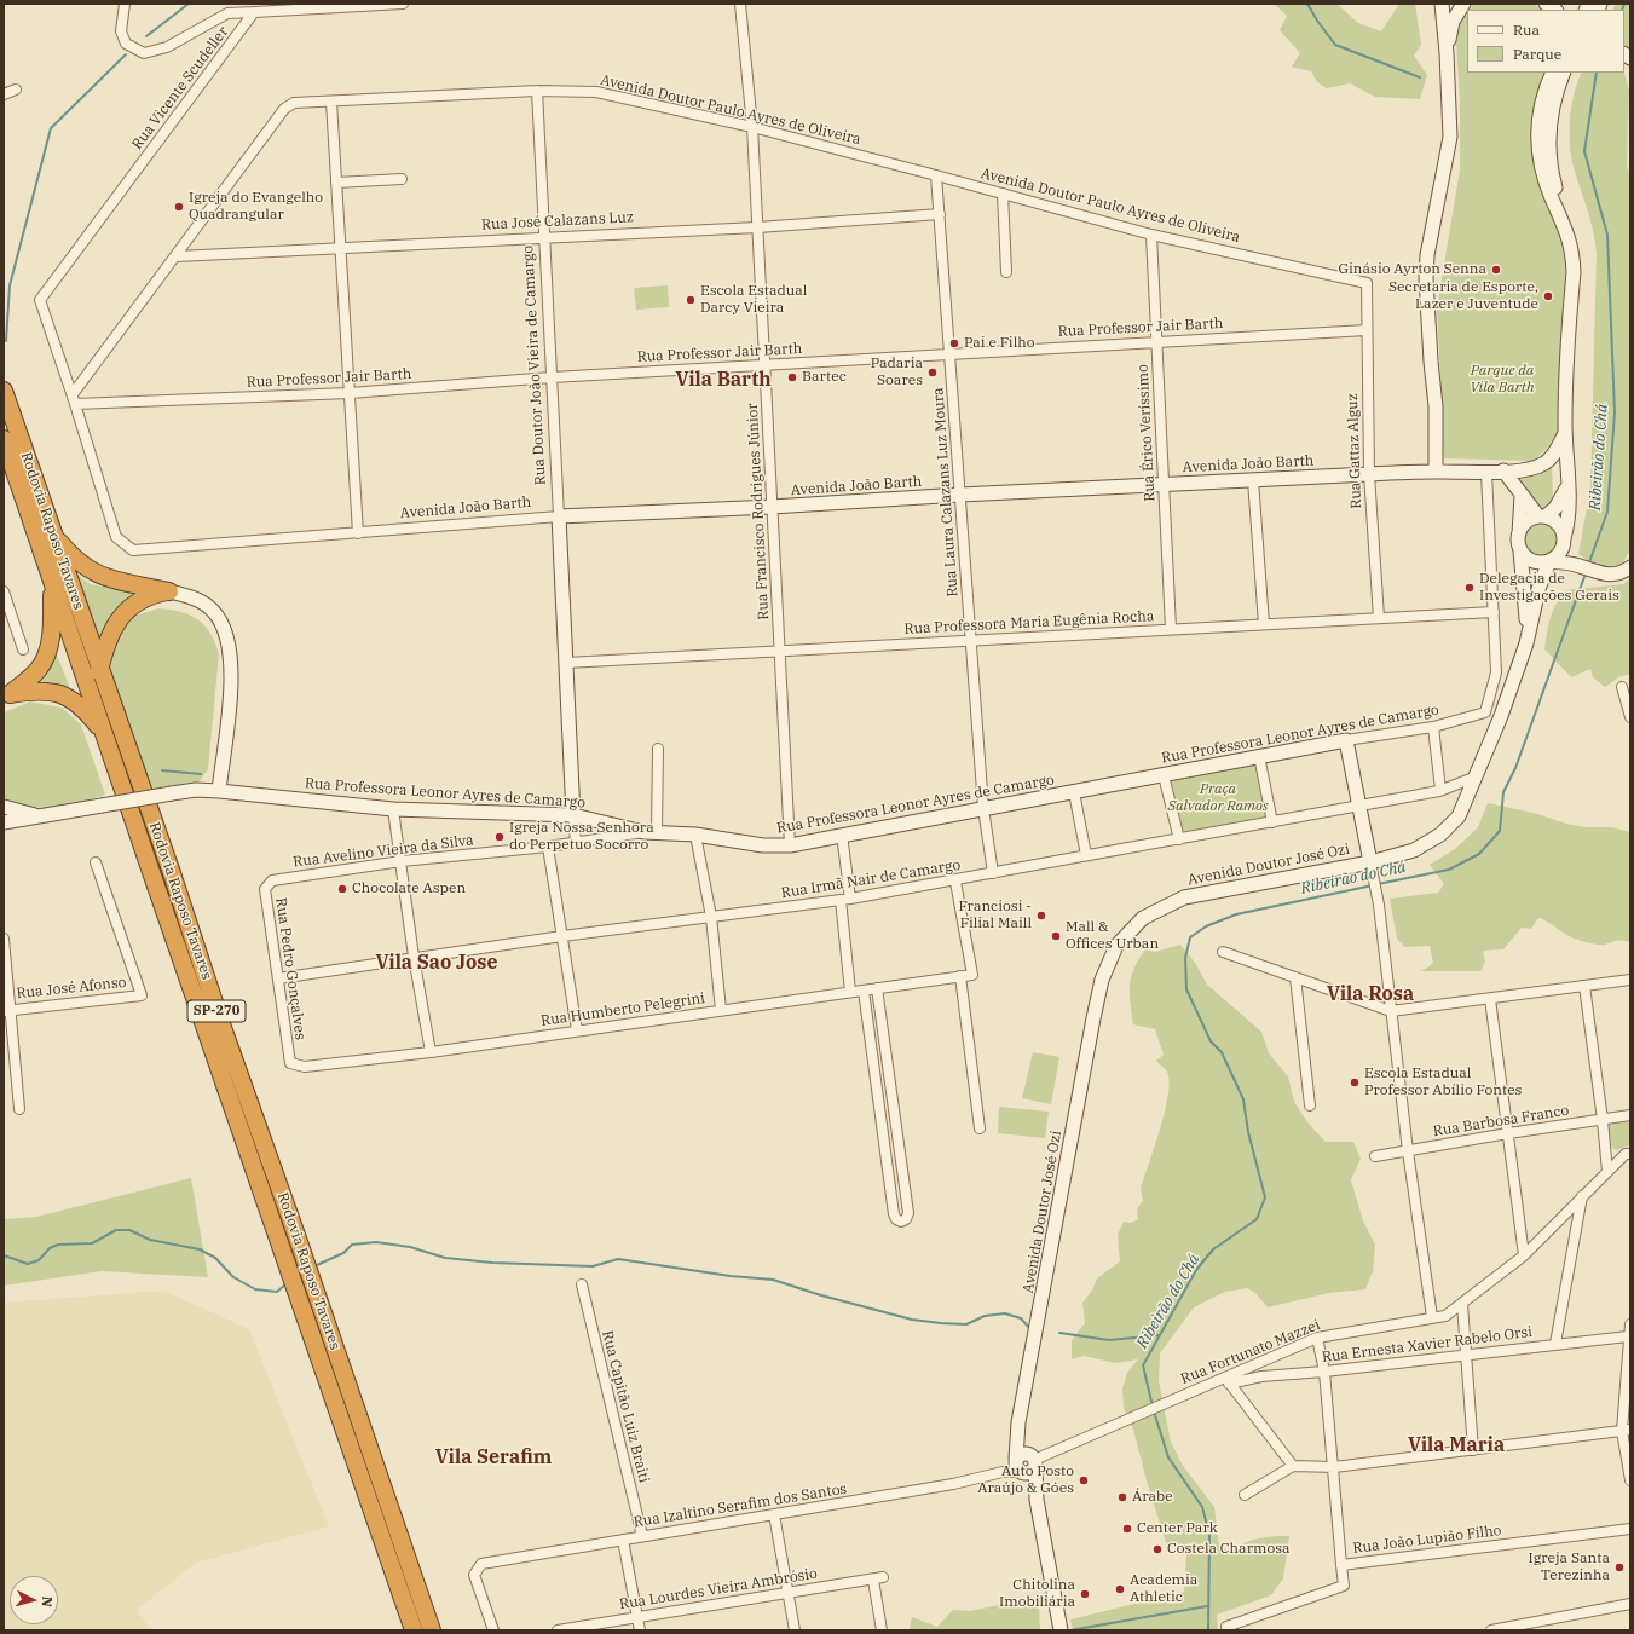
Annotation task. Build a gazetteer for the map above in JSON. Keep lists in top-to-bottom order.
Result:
{
  "streets": {
    "highway": ["Rodovia Raposo Tavares", "SP-270"],
    "main road": [
      "Rua Doutor João Vieira de Camargo",
      "Avenida João Barth",
      "Rua Professora Leonor Ayres de Camargo",
      "Avenida Doutor José Ozi"
    ],
    "street": [
      "Rua Vicente Scudeller",
      "Avenida Doutor Paulo Ayres de Oliveira",
      "Rua José Calazans Luz",
      "Rua Professor Jair Barth",
      "Rua Érico Veríssimo",
      "Rua Gattaz Alguz",
      "Rua Laura Calazans Luz Moura",
      "Rua Francisco Rodrigues Júnior",
      "Rua Professora Maria Eugênia Rocha",
      "Rua Avelino Vieira da Silva",
      "Rua Irmã Nair de Camargo",
      "Rua Pedro Gonçalves",
      "Rua José Afonso",
      "Rua Humberto Pelegrini",
      "Rua Barbosa Franco",
      "Rua Ernesta Xavier Rabelo Orsi",
      "Rua Fortunato Mazzei",
      "Rua Capitão Luiz Braiti",
      "Rua Izaltino Serafim dos Santos",
      "Rua João Lupião Filho",
      "Rua Lourdes Vieira Ambrósio"
    ]
  },
  "crossings": [
    ["Rua Vicente Scudeller", "Avenida Doutor Paulo Ayres de Oliveira"],
    ["Avenida Doutor Paulo Ayres de Oliveira", "Rua José Calazans Luz"],
    ["Avenida Doutor Paulo Ayres de Oliveira", "Rua Doutor João Vieira de Camargo"],
    ["Avenida Doutor Paulo Ayres de Oliveira", "Rua Érico Veríssimo"],
    ["Avenida Doutor Paulo Ayres de Oliveira", "Rua Gattaz Alguz"],
    ["Avenida Doutor Paulo Ayres de Oliveira", "Rua Laura Calazans Luz Moura"],
    ["Avenida Doutor Paulo Ayres de Oliveira", "Rua Francisco Rodrigues Júnior"],
    ["Rua José Calazans Luz", "Rua Doutor João Vieira de Camargo"],
    ["Rua José Calazans Luz", "Rua Laura Calazans Luz Moura"],
    ["Rua José Calazans Luz", "Rua Francisco Rodrigues Júnior"],
    ["Rua Professor Jair Barth", "Rua Doutor João Vieira de Camargo"],
    ["Rua Professor Jair Barth", "Rua Érico Veríssimo"],
    ["Rua Professor Jair Barth", "Rua Gattaz Alguz"],
    ["Rua Professor Jair Barth", "Avenida João Barth"],
    ["Rua Professor Jair Barth", "Rua Laura Calazans Luz Moura"],
    ["Rua Professor Jair Barth", "Rua Francisco Rodrigues Júnior"],
    ["Rua Doutor João Vieira de Camargo", "Avenida João Barth"],
    ["Rua Doutor João Vieira de Camargo", "Rua Professora Maria Eugênia Rocha"],
    ["Rua Doutor João Vieira de Camargo", "Rua Professora Leonor Ayres de Camargo"],
    ["Rua Doutor João Vieira de Camargo", "Rua Avelino Vieira da Silva"],
    ["Rua Érico Veríssimo", "Avenida João Barth"],
    ["Rua Érico Veríssimo", "Rua Professora Maria Eugênia Rocha"],
    ["Rua Gattaz Alguz", "Avenida João Barth"],
    ["Rua Gattaz Alguz", "Rua Professora Maria Eugênia Rocha"],
    ["Avenida João Barth", "Rua Laura Calazans Luz Moura"],
    ["Avenida João Barth", "Rua Francisco Rodrigues Júnior"],
    ["Rua Laura Calazans Luz Moura", "Rua Professora Maria Eugênia Rocha"],
    ["Rua Laura Calazans Luz Moura", "Rua Professora Leonor Ayres de Camargo"],
    ["Rua Laura Calazans Luz Moura", "Rua Irmã Nair de Camargo"],
    ["Rua Francisco Rodrigues Júnior", "Rua Professora Maria Eugênia Rocha"],
    ["Rua Francisco Rodrigues Júnior", "Rua Professora Leonor Ayres de Camargo"],
    ["Rua Professora Maria Eugênia Rocha", "Rua Professora Leonor Ayres de Camargo"],
    ["Rua Professora Leonor Ayres de Camargo", "Rua Avelino Vieira da Silva"],
    ["Rua Avelino Vieira da Silva", "Rua Pedro Gonçalves"],
    ["Avenida Doutor José Ozi", "Rua Irmã Nair de Camargo"],
    ["Avenida Doutor José Ozi", "Rua Fortunato Mazzei"],
    ["Avenida Doutor José Ozi", "Rua Izaltino Serafim dos Santos"],
    ["Rua Irmã Nair de Camargo", "Rua Pedro Gonçalves"],
    ["Rua Pedro Gonçalves", "Rua Humberto Pelegrini"],
    ["Rua Ernesta Xavier Rabelo Orsi", "Rua Fortunato Mazzei"],
    ["Rua Fortunato Mazzei", "Rua Izaltino Serafim dos Santos"],
    ["Rua Capitão Luiz Braiti", "Rua Izaltino Serafim dos Santos"]
  ],
  "districts": [
    "Vila Barth",
    "Vila Sao Jose",
    "Vila Rosa",
    "Vila Maria",
    "Vila Serafim"
  ],
  "water": ["Ribeirão do Chá"],
  "parks": ["Parque da Vila Barth", "Praça Salvador Ramos"],
  "places": [
    "Igreja do Evangelho Quadrangular",
    "Ginásio Ayrton Senna",
    "Secretaria de Esporte, Lazer e Juventude",
    "Escola Estadual Darcy Vieira",
    "Pai e Filho",
    "Padaria Soares",
    "Bartec",
    "Delegacia de Investigações Gerais",
    "Igreja Nossa Senhora do Perpetuo Socorro",
    "Chocolate Aspen",
    "Franciosi - Filial Maill",
    "Mall & Offices Urban",
    "Escola Estadual Professor Abílio Fontes",
    "Auto Posto Araújo & Góes",
    "Árabe",
    "Center Park",
    "Costela Charmosa",
    "Igreja Santa Terezinha",
    "Academia Athletic",
    "Chitolina Imobiliária"
  ],
  "legend": ["Rua", "Parque"],
  "north": "right"
}
